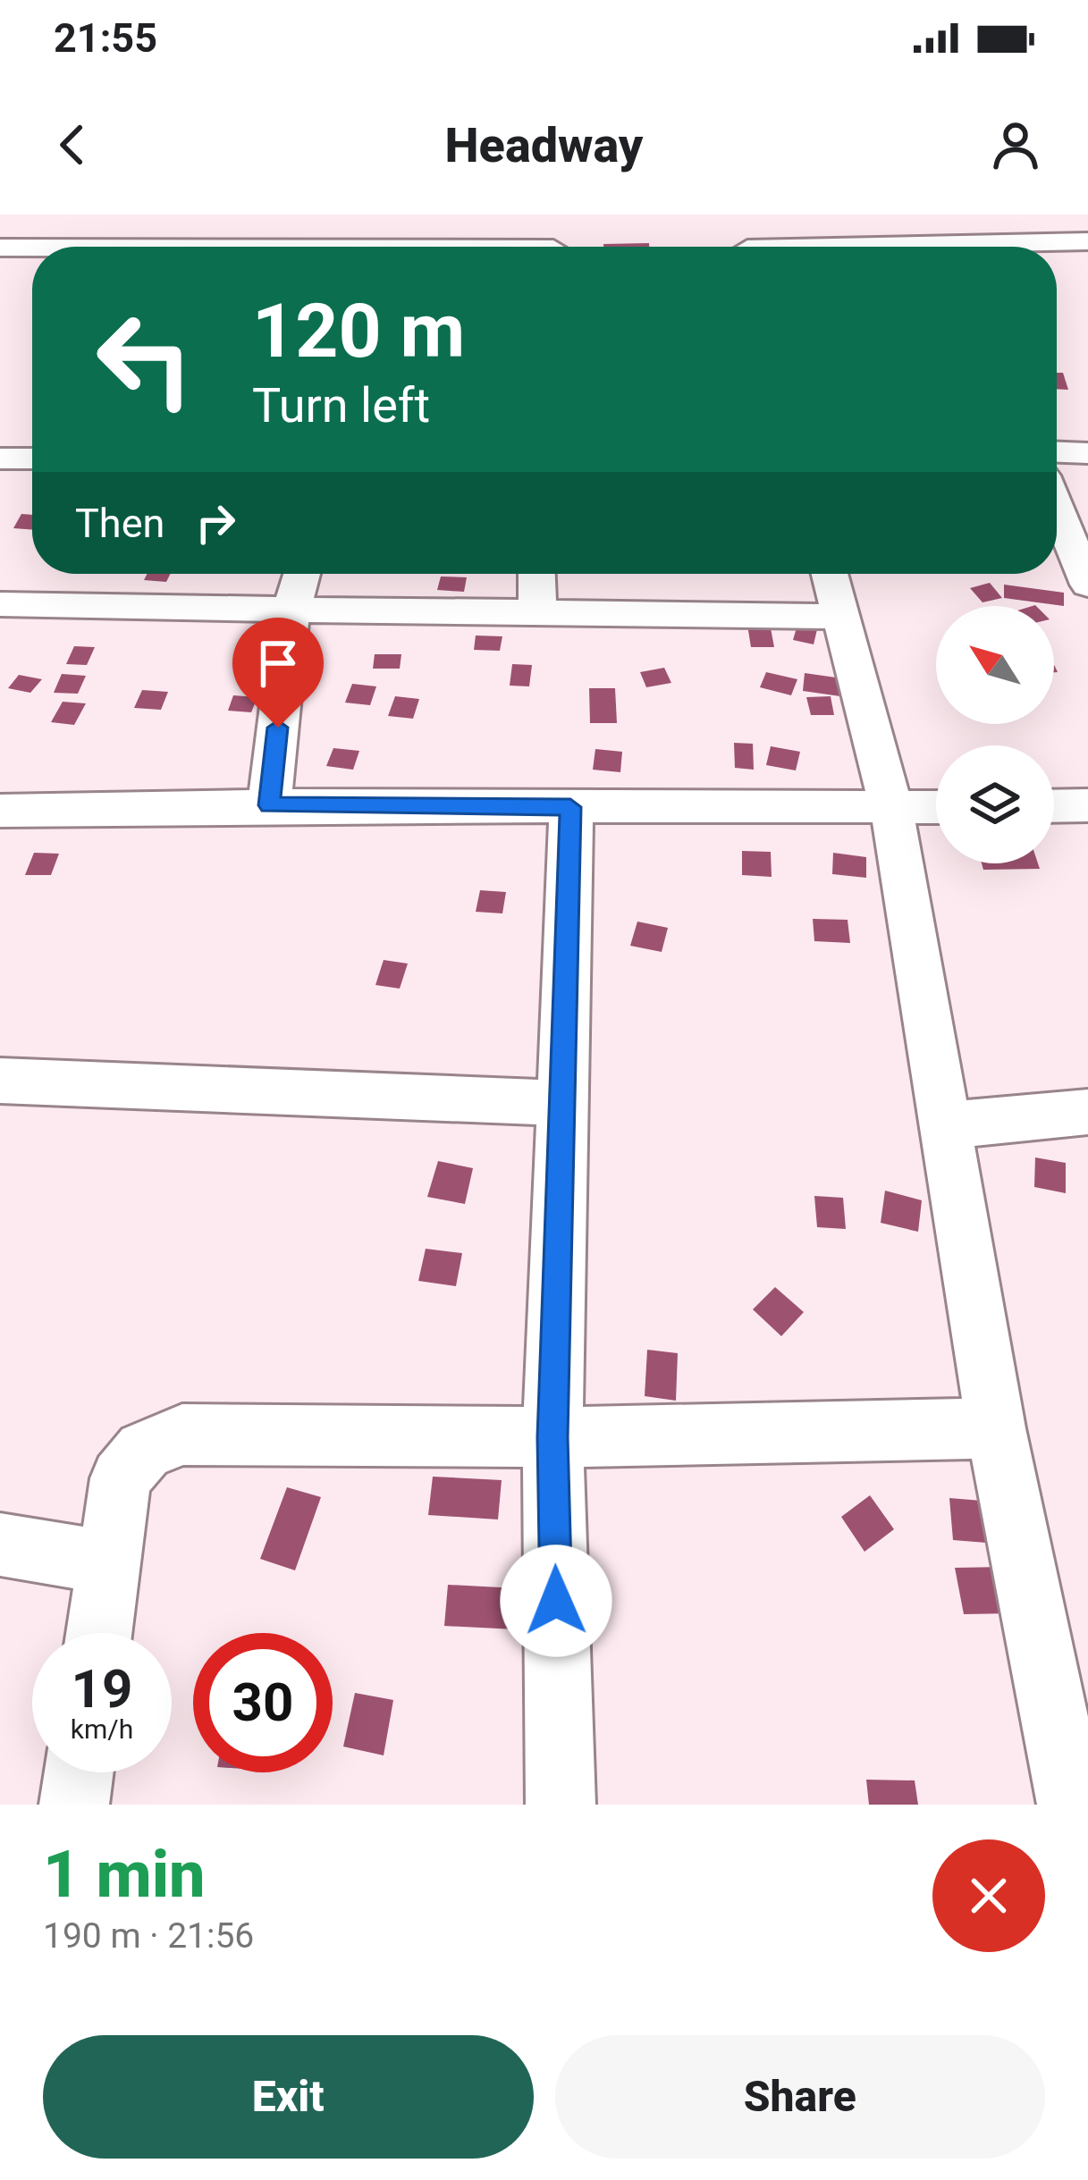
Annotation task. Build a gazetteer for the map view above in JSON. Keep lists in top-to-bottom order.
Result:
{
  "north": "top left",
  "page": {
    "status": "21:55",
    "header": "Headway",
    "turn": ["120 m", "Turn left"],
    "then": "Then",
    "speed": "19 km/h",
    "limit": "30",
    "heading": ["1 min", "190 m · 21:56"],
    "buttons": ["Exit", "Share"]
  }
}
